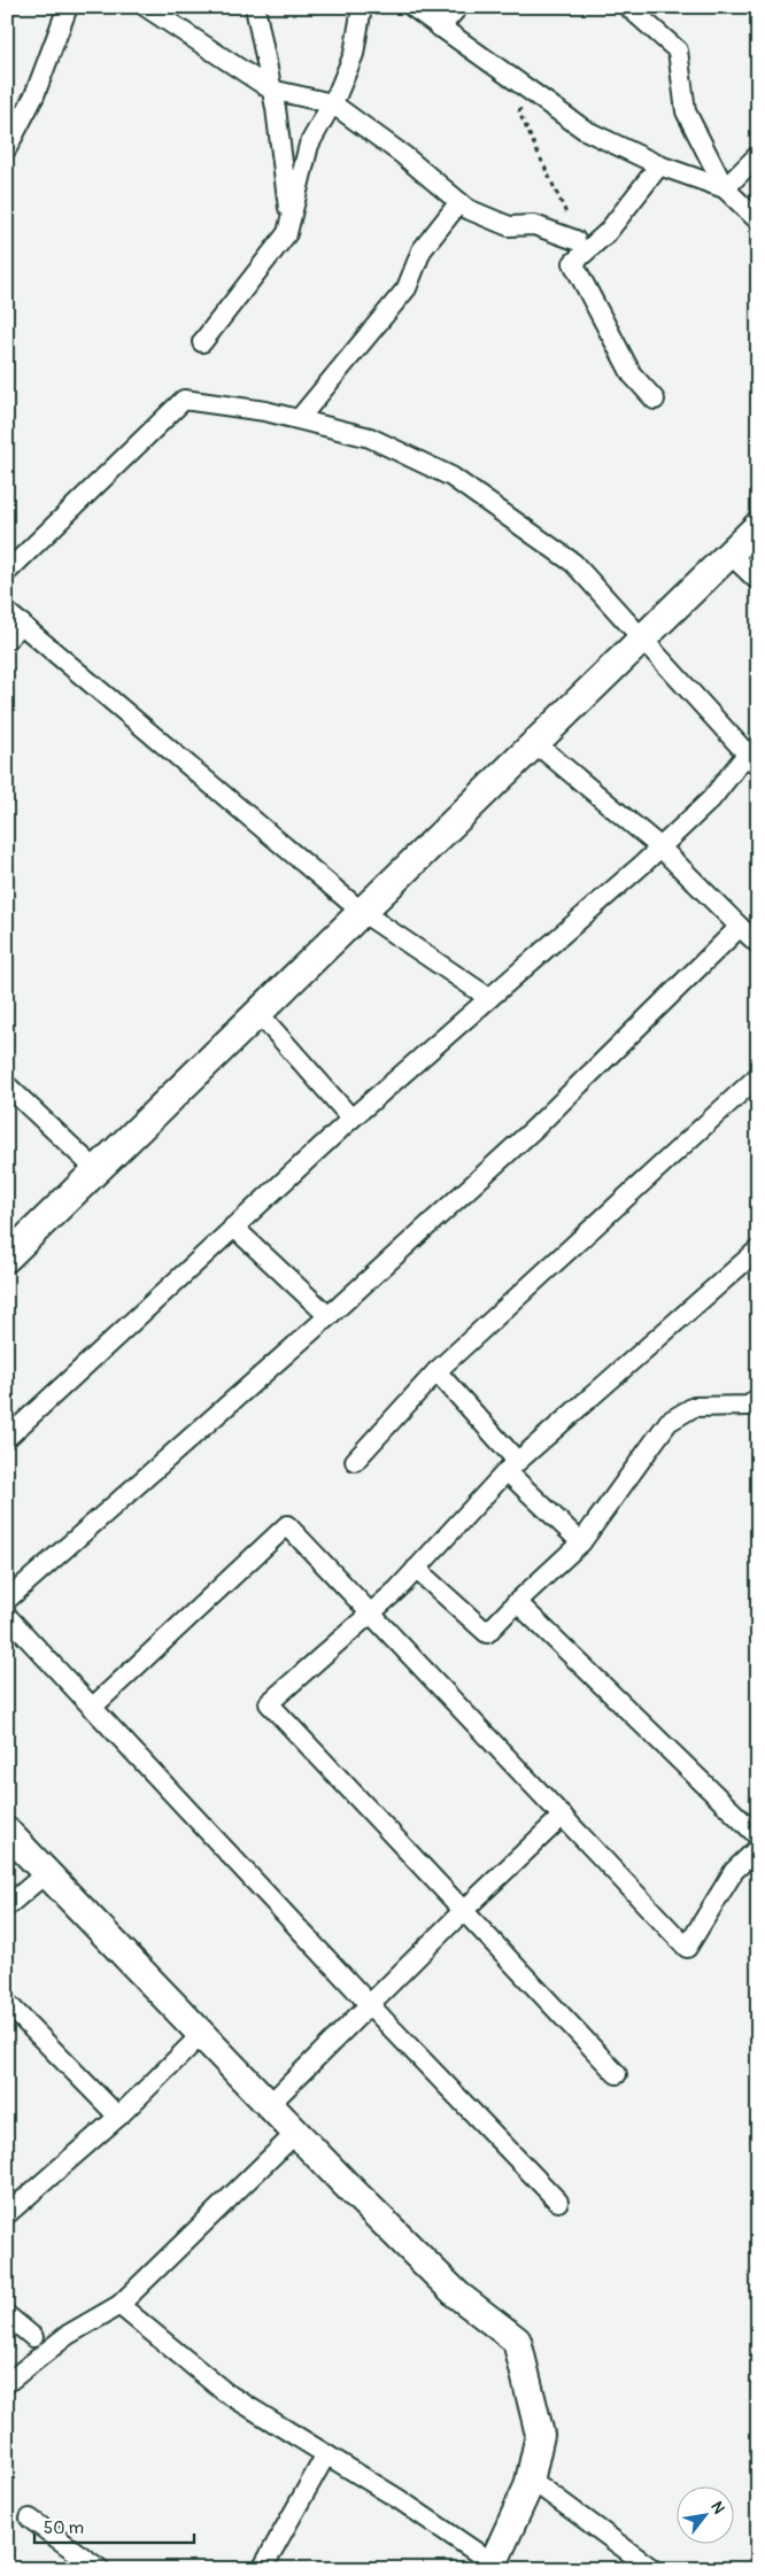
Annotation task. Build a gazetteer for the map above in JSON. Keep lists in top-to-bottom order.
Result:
{
  "scale_bar": "50 m",
  "north": "top right"
}
